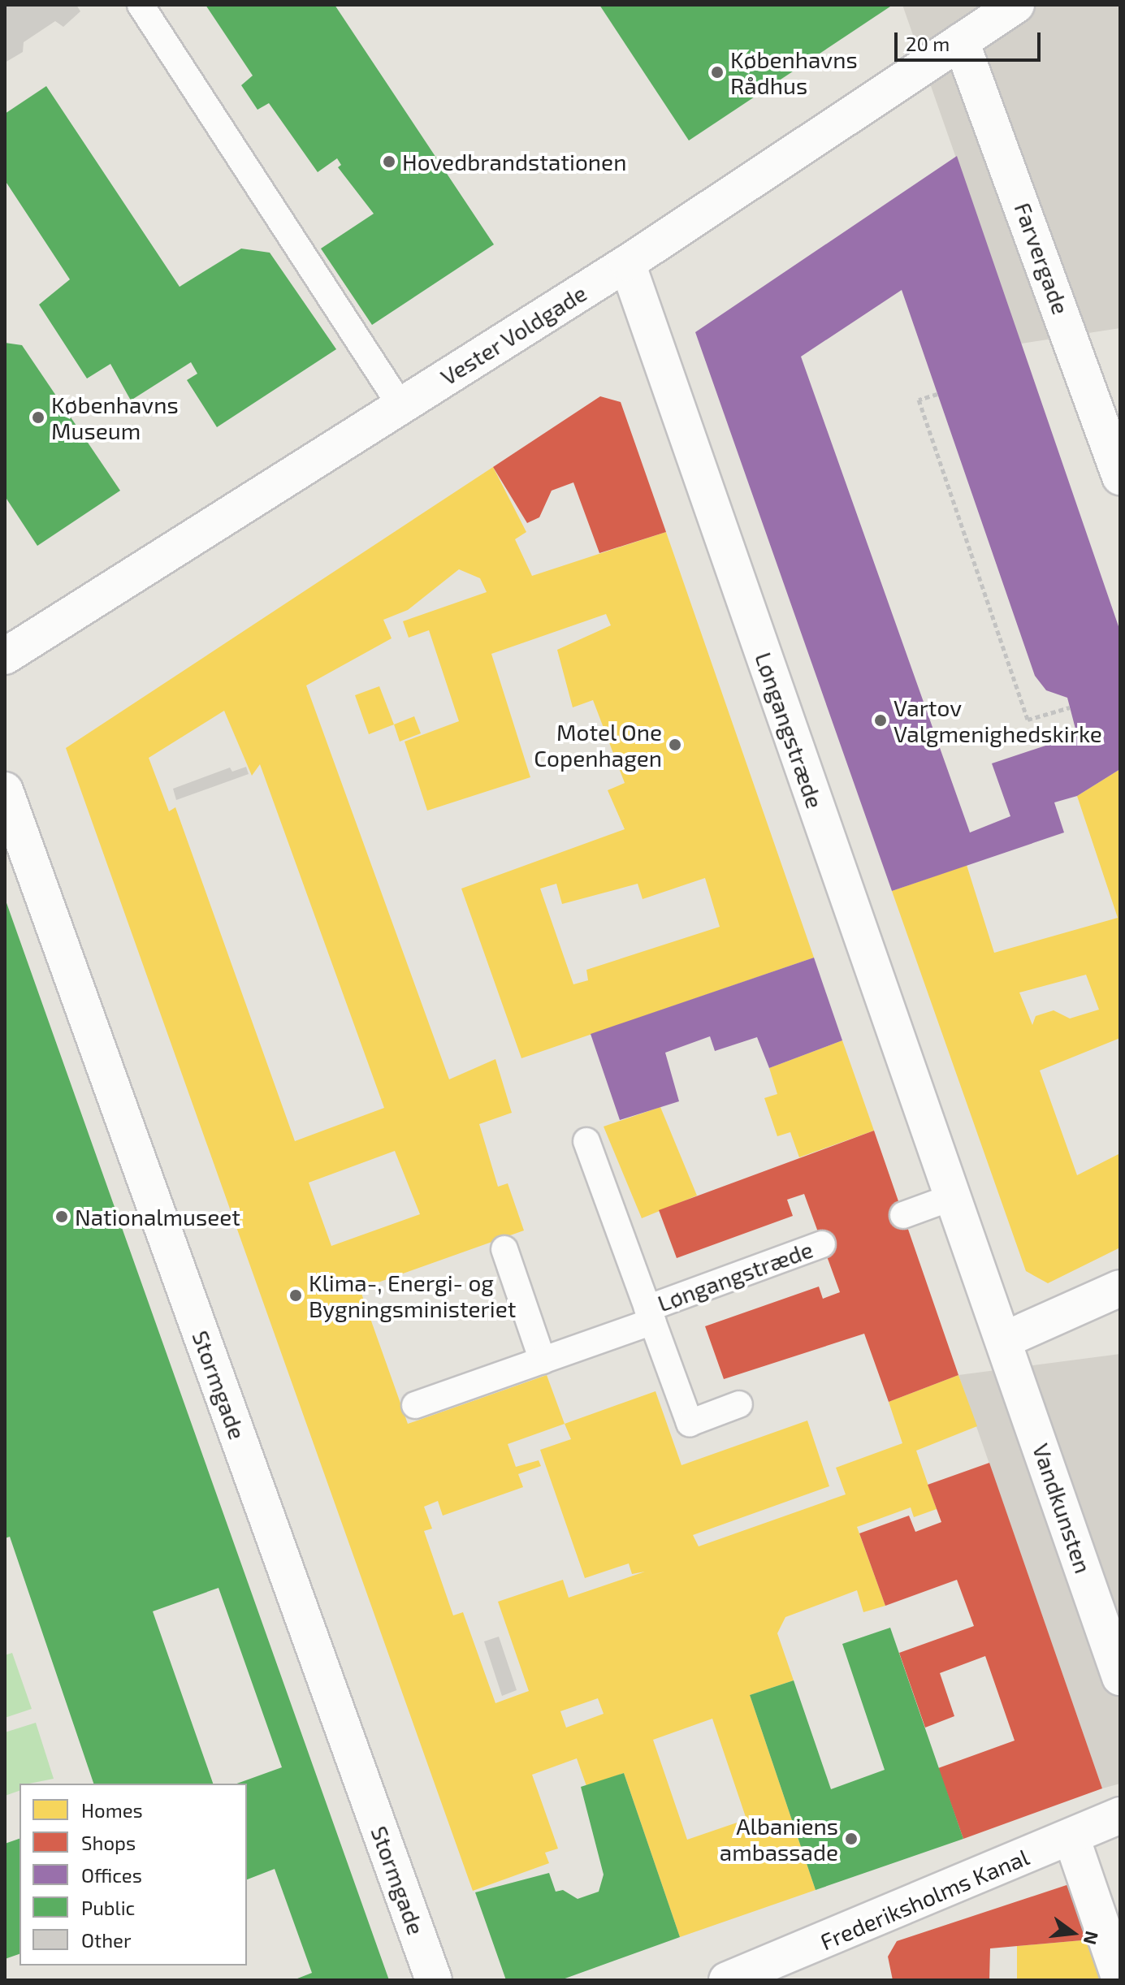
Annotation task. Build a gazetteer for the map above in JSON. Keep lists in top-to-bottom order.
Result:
{
  "streets": {
    "street": [
      "Farvergade",
      "Vester Voldgade",
      "Løngangstræde",
      "Stormgade",
      "Vandkunsten",
      "Frederiksholms Kanal"
    ]
  },
  "crossings": [
    ["Farvergade", "Vester Voldgade"],
    ["Vester Voldgade", "Løngangstræde"],
    ["Løngangstræde", "Vandkunsten"]
  ],
  "places": [
    "Københavns Rådhus",
    "Hovedbrandstationen",
    "Københavns Museum",
    "Vartov Valgmenighedskirke",
    "Motel One Copenhagen",
    "Nationalmuseet",
    "Klima-, Energi- og Bygningsministeriet",
    "Albaniens ambassade"
  ],
  "legend": [
    "Homes",
    "Shops",
    "Offices",
    "Public",
    "Other"
  ],
  "scale_bar": "20 m",
  "north": "right"
}
